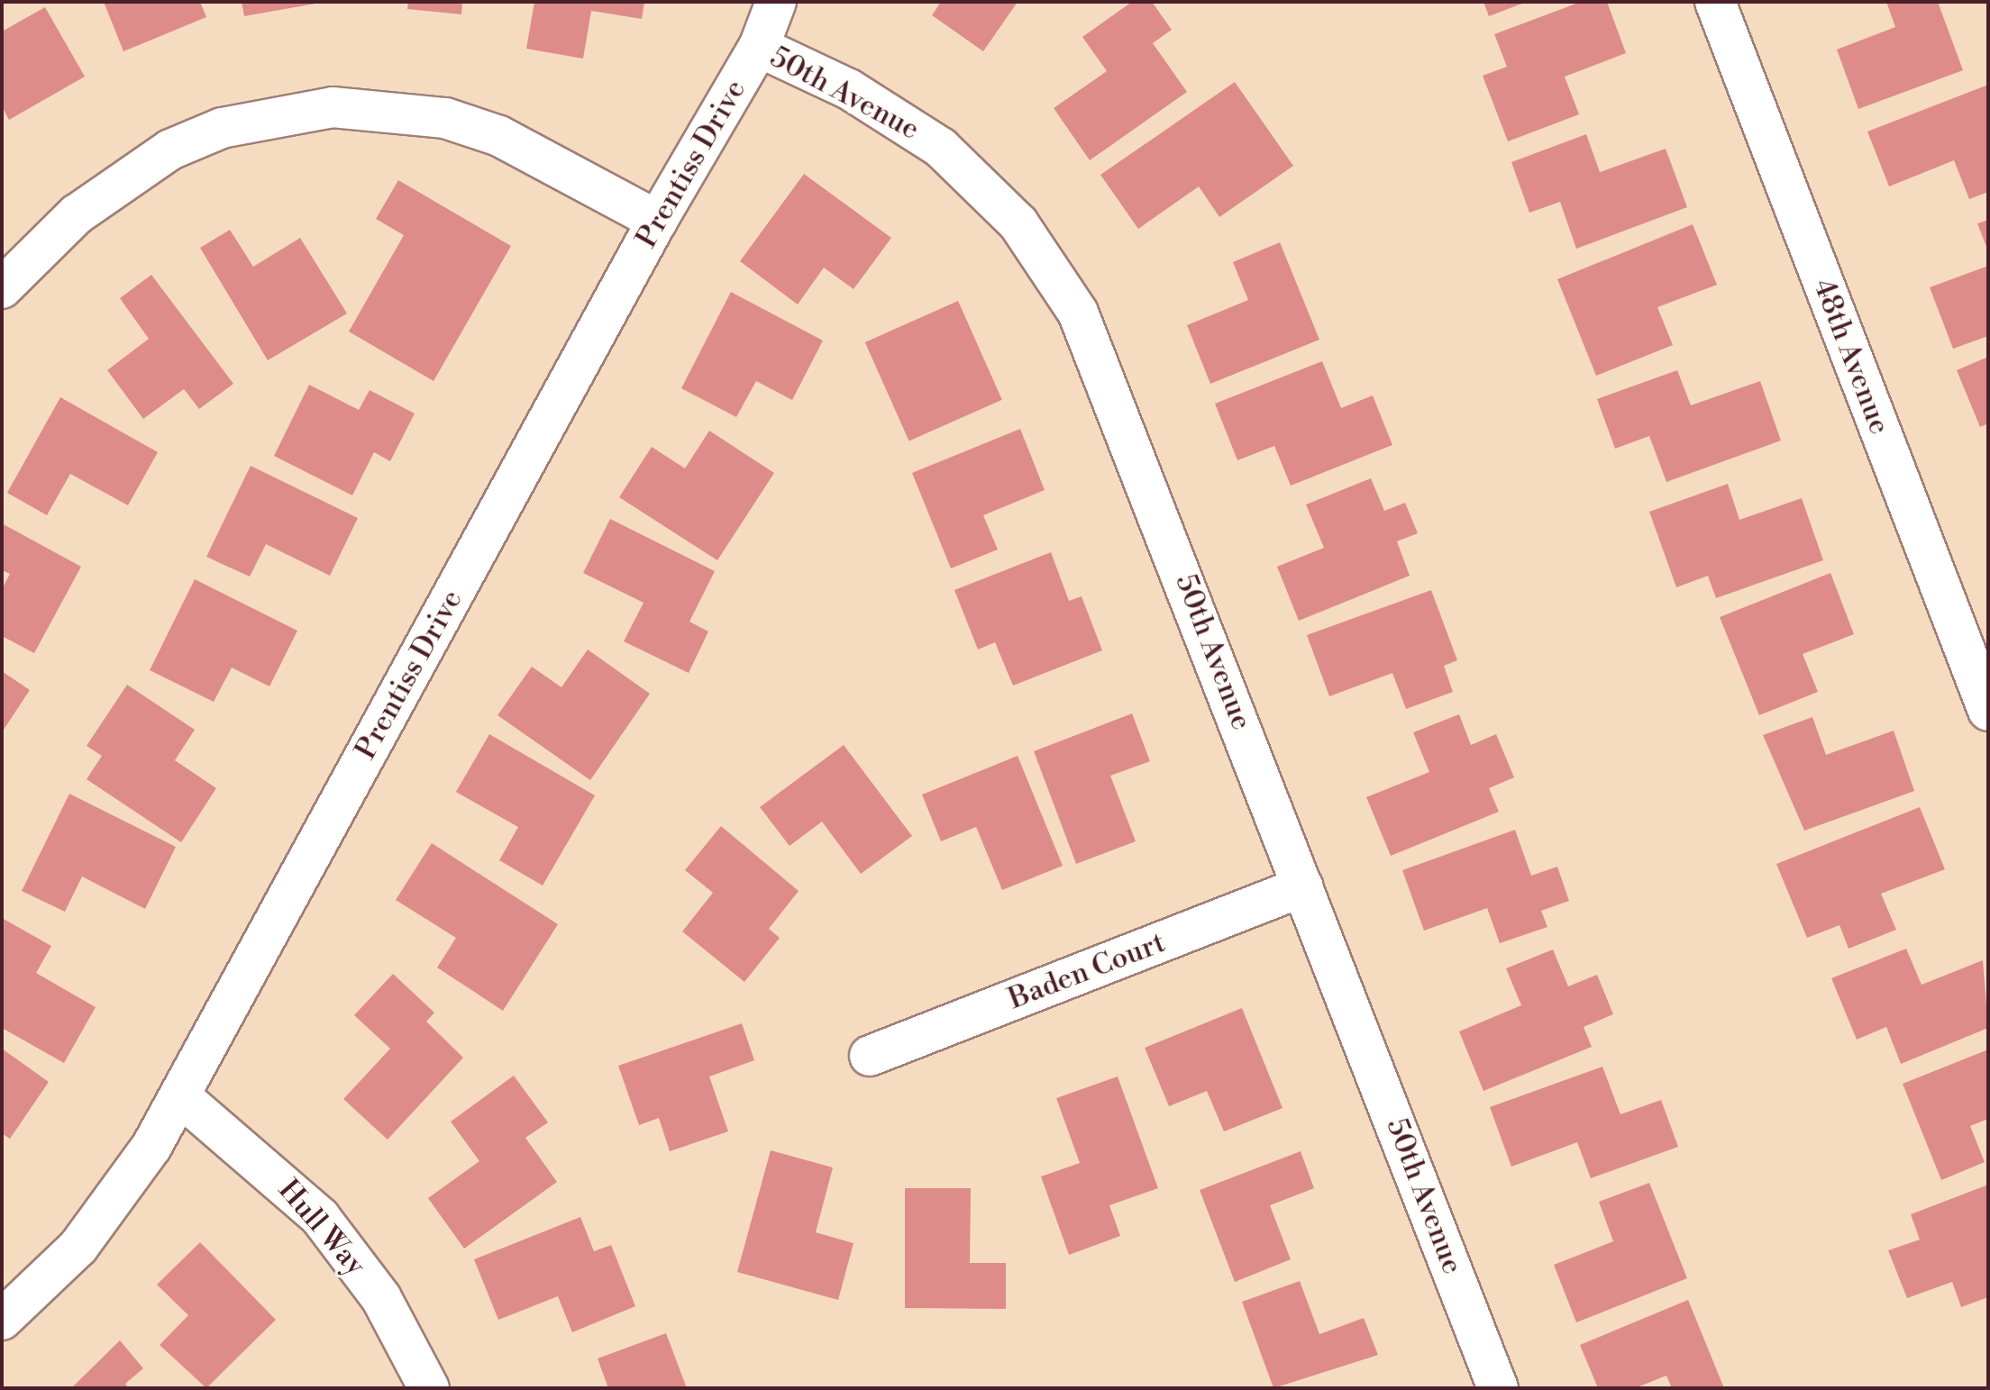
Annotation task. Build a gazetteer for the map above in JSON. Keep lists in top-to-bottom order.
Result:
{
  "streets": {
    "street": [
      "50th Avenue",
      "Prentiss Drive",
      "48th Avenue",
      "Baden Court",
      "Hull Way"
    ]
  },
  "crossings": [
    ["50th Avenue", "Prentiss Drive"],
    ["50th Avenue", "Baden Court"],
    ["Prentiss Drive", "Hull Way"]
  ]
}
